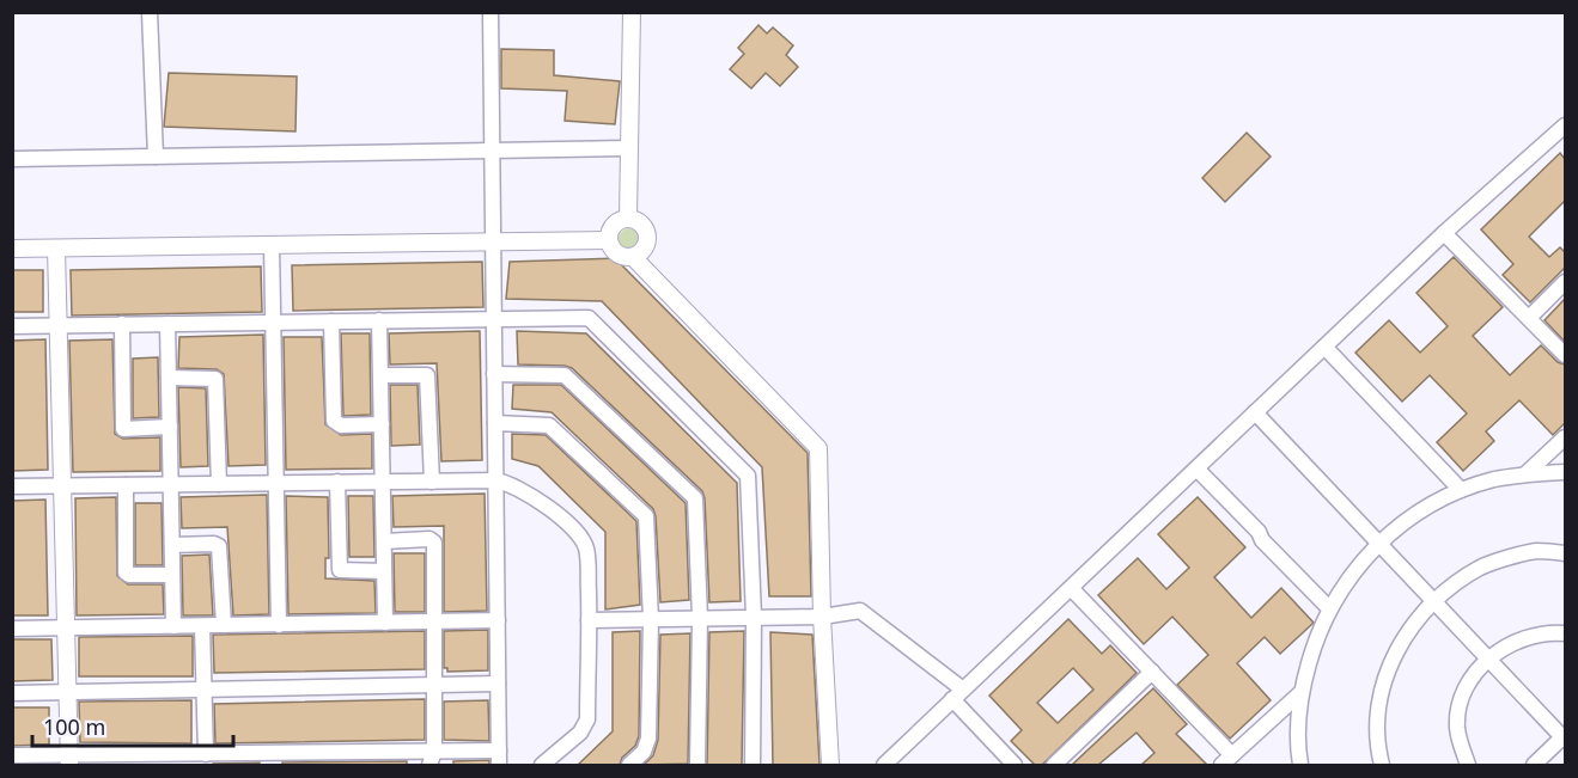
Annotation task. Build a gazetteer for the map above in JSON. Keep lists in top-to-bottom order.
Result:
{
  "scale_bar": "100 m"
}
